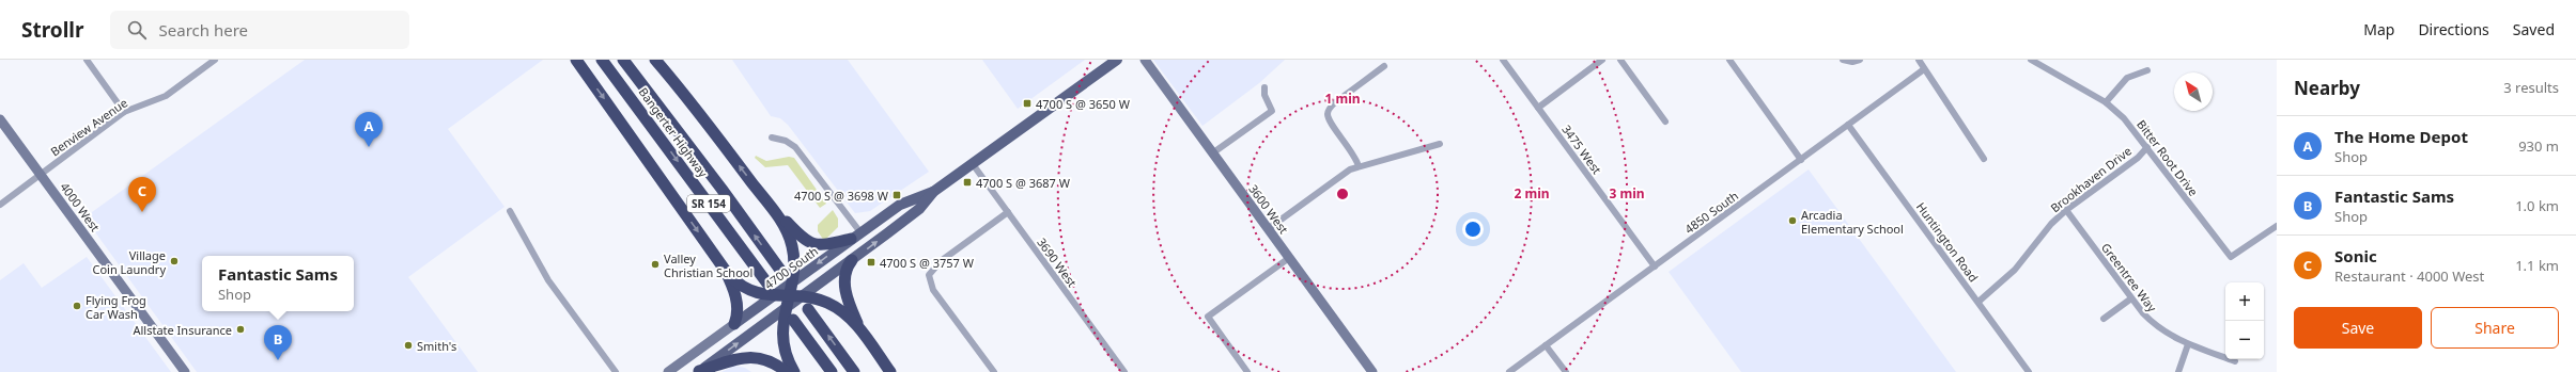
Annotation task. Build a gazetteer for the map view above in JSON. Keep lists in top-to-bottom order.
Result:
{
  "streets": {
    "highway": ["Bangerter Highway", "SR 154"],
    "main road": ["4700 South"],
    "street": [
      "Benview Avenue",
      "3475 West",
      "Bitter Root Drive",
      "Brookhaven Drive",
      "4000 West",
      "3600 West",
      "4850 South",
      "Huntington Road",
      "3690 West",
      "Greentree Way"
    ]
  },
  "crossings": [
    ["Benview Avenue", "4000 West"],
    ["3475 West", "4850 South"],
    ["Bitter Root Drive", "Brookhaven Drive"],
    ["Brookhaven Drive", "Huntington Road"],
    ["Brookhaven Drive", "Greentree Way"],
    ["4850 South", "Huntington Road"],
    ["3690 West", "4700 South"]
  ],
  "places": {
    "transit": [
      "4700 S @ 3650 W",
      "4700 S @ 3687 W",
      "4700 S @ 3698 W",
      "4700 S @ 3757 W"
    ],
    "other": [
      "Arcadia Elementary School",
      "Village Coin Laundry",
      "Valley Christian School",
      "Flying Frog Car Wash",
      "Allstate Insurance",
      "Smith's"
    ]
  },
  "north": "top left",
  "page": {
    "header": "Strollr",
    "search": "Search here",
    "nav": ["Map", "Directions", "Saved"],
    "heading": ["Nearby", "3 results"],
    "pins": ["A", "C", "B"],
    "list": [
      {
        "mark": "A",
        "name": "The Home Depot",
        "note": "Shop",
        "value": "930 m"
      },
      {
        "mark": "B",
        "name": "Fantastic Sams",
        "note": "Shop",
        "value": "1.0 km"
      },
      {
        "mark": "C",
        "name": "Sonic",
        "note": "Restaurant · 4000 West",
        "value": "1.1 km"
      }
    ],
    "popup": ["Fantastic Sams", "Shop"],
    "map_buttons": ["+", "−"],
    "buttons": ["Save", "Share"]
  },
  "rings": ["1 min", "2 min", "3 min"]
}
